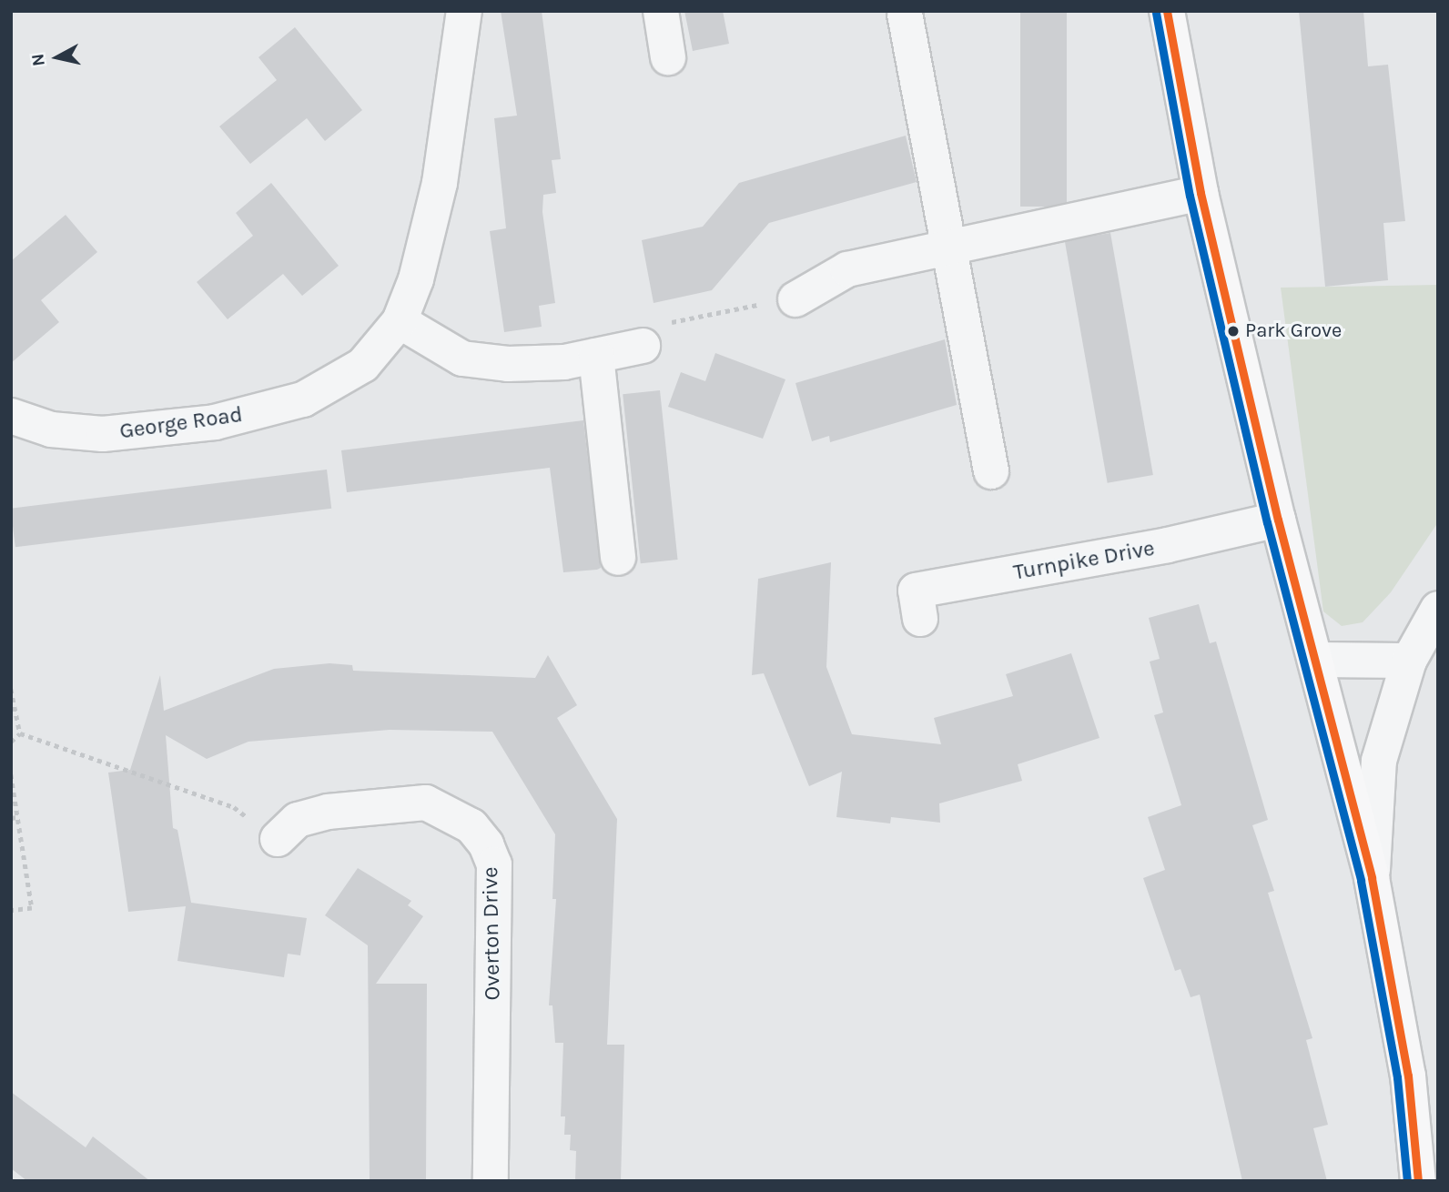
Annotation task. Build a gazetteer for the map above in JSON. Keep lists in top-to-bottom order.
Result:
{
  "streets": {
    "street": ["George Road", "Turnpike Drive", "Overton Drive"]
  },
  "places": ["Park Grove"],
  "north": "left"
}
